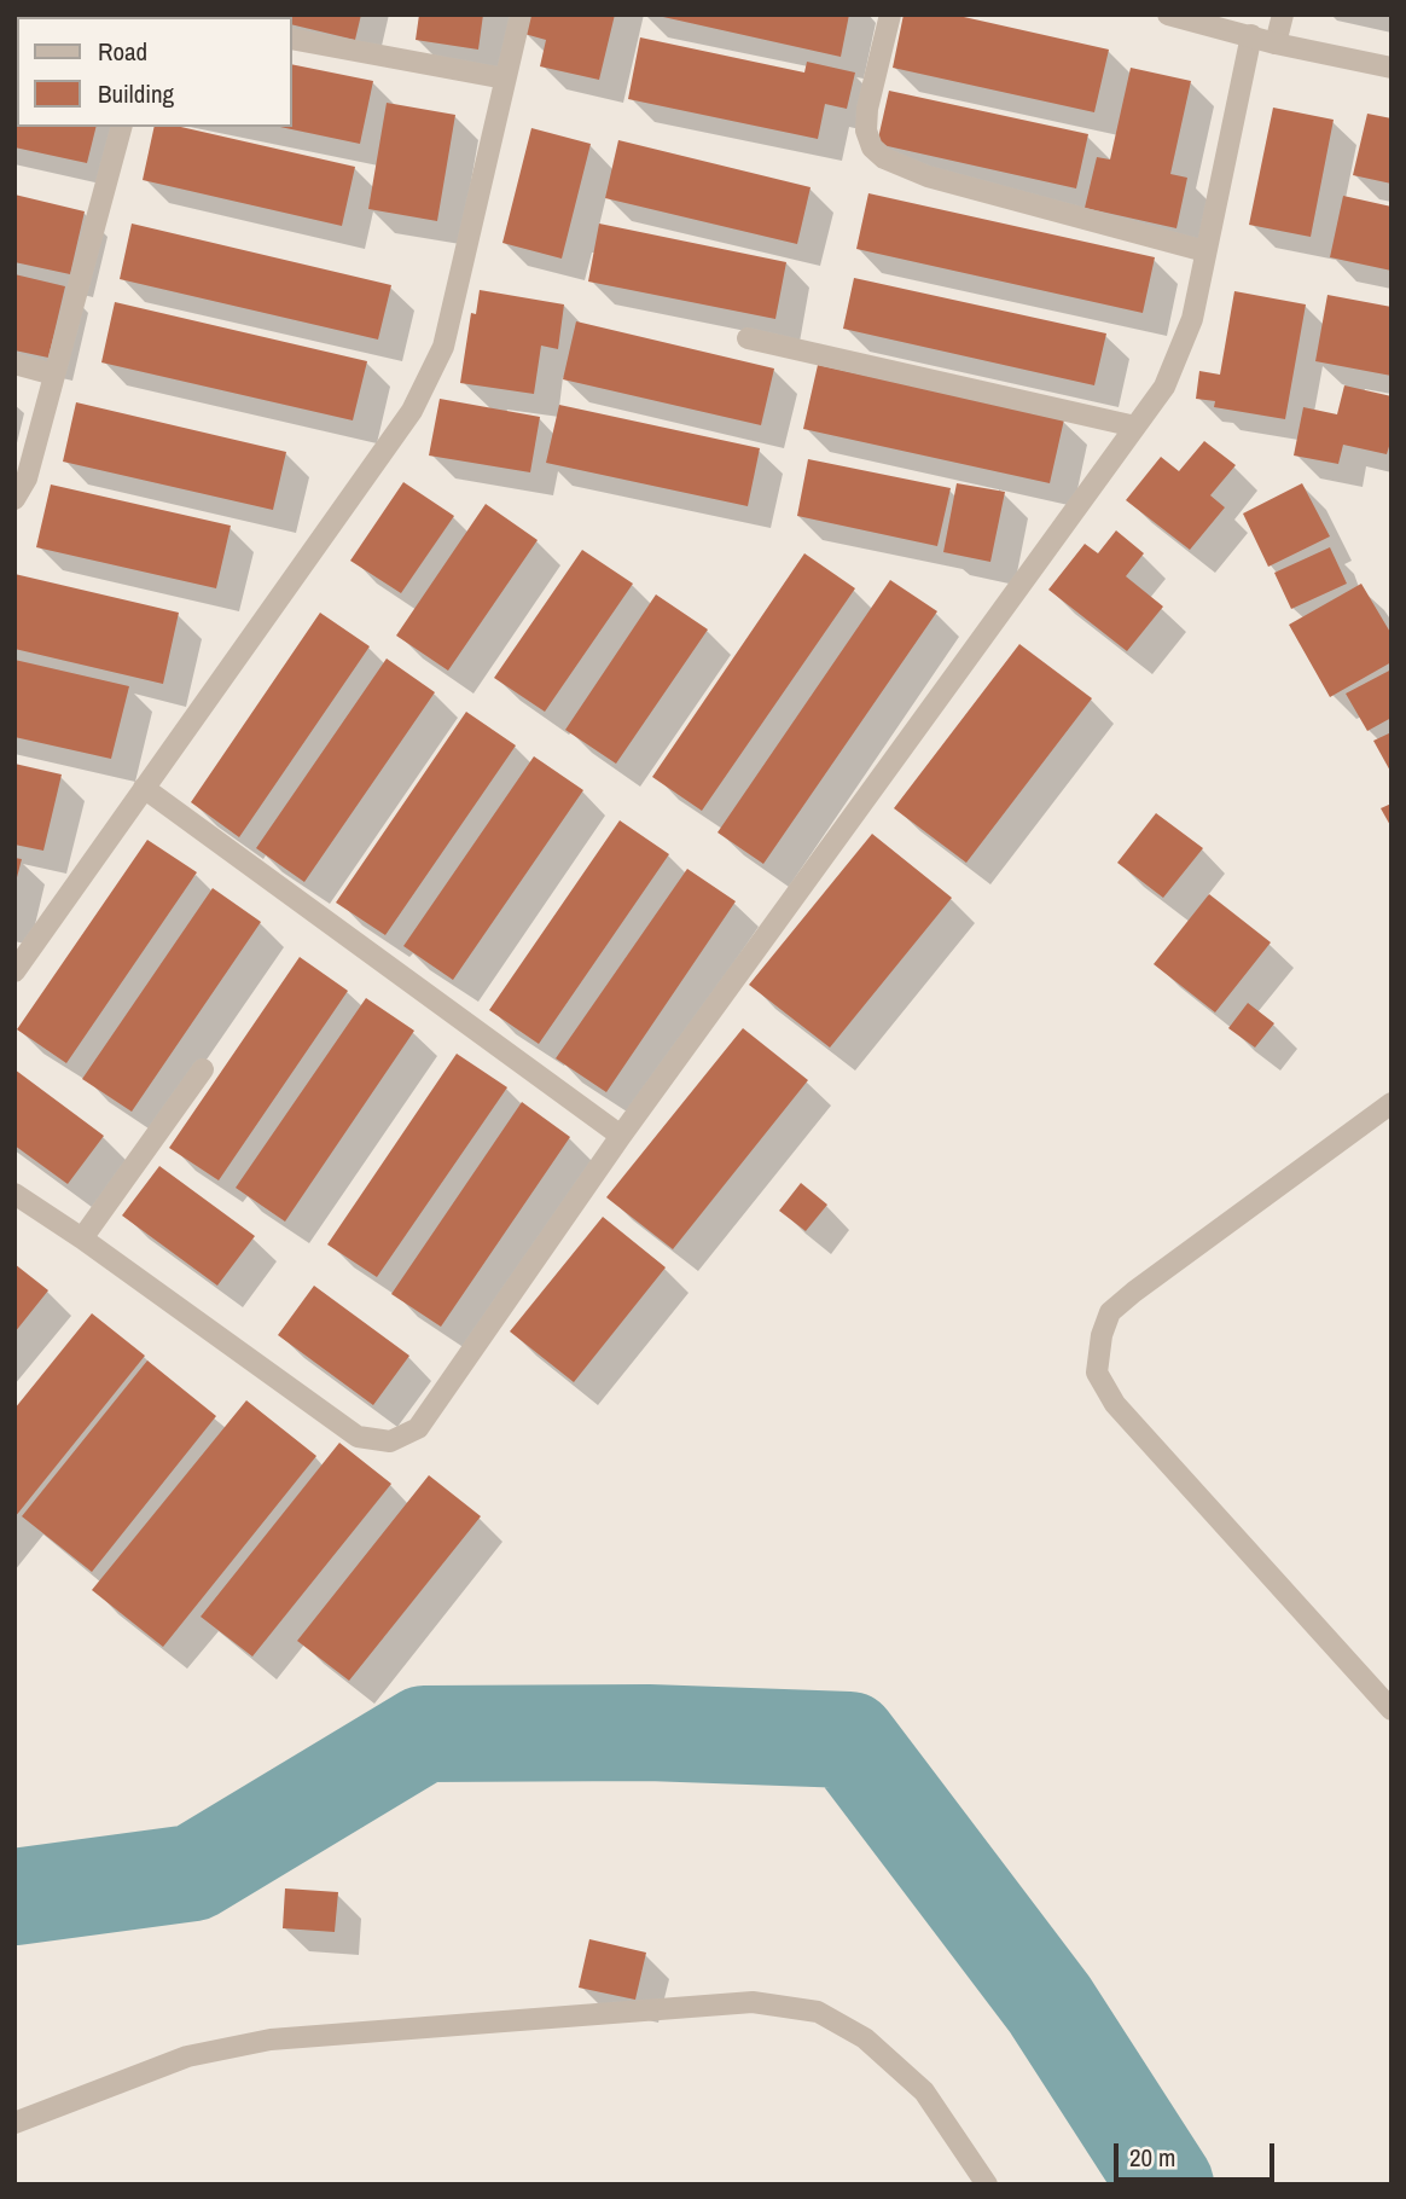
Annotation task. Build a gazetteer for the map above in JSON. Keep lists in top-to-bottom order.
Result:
{
  "legend": ["Road", "Building"],
  "scale_bar": "20 m"
}
